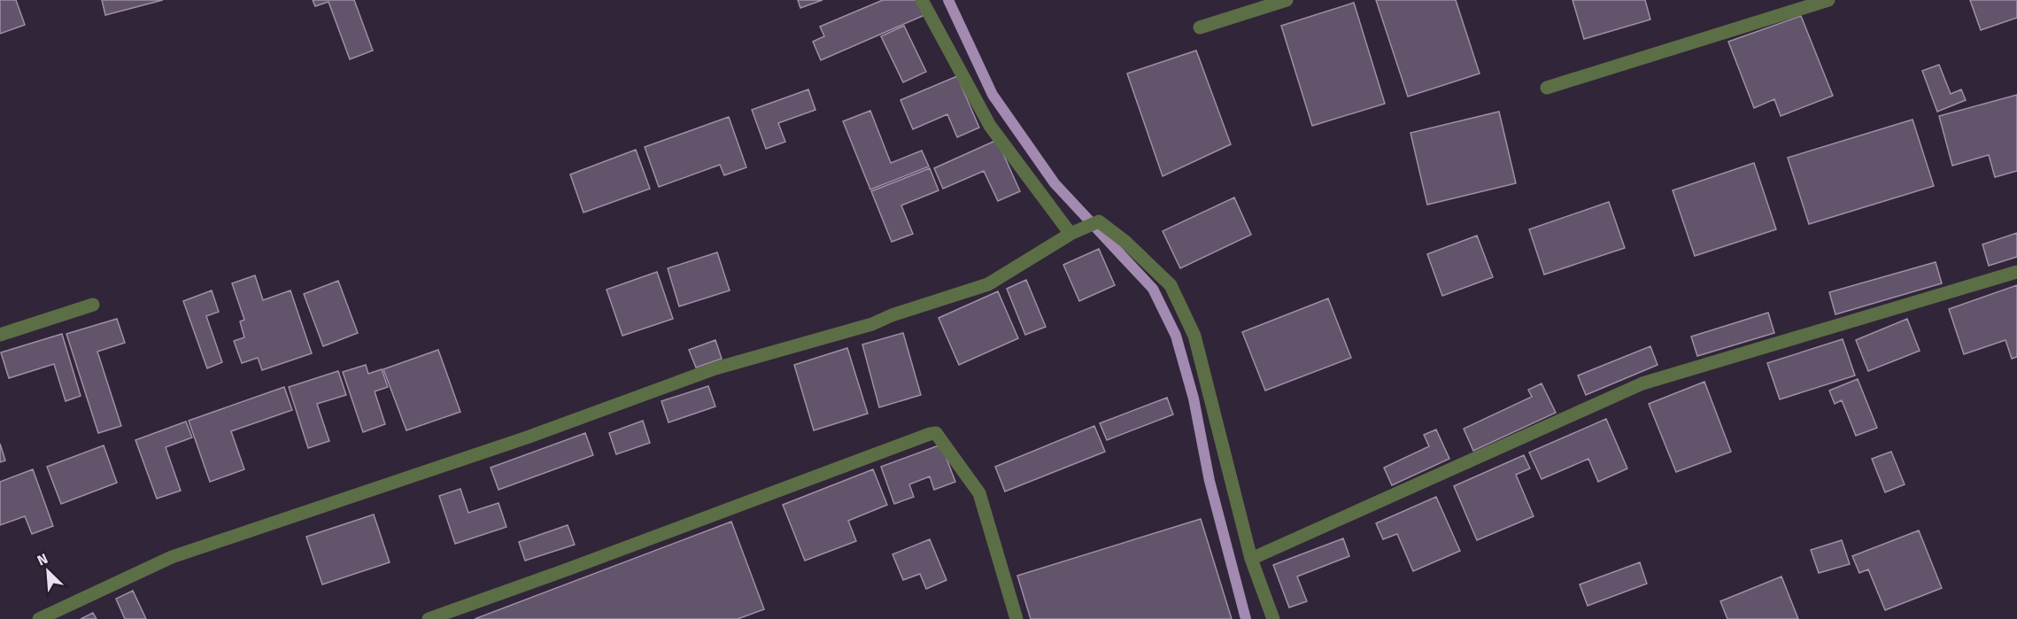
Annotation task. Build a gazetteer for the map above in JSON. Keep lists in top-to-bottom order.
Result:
{
  "north": "top left"
}
